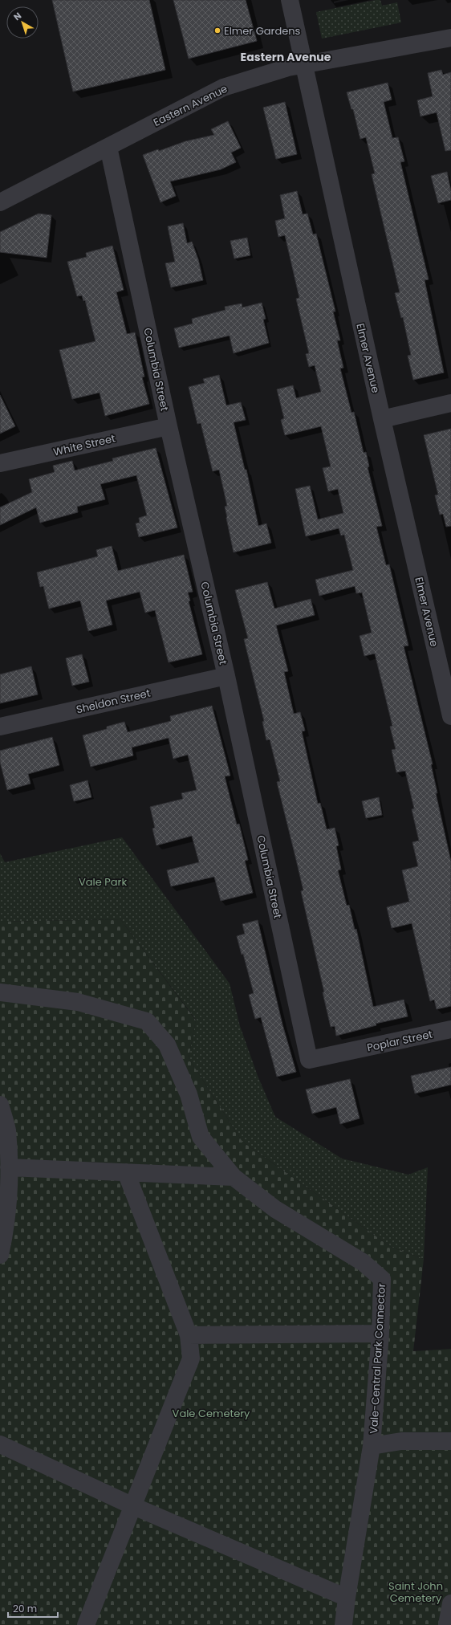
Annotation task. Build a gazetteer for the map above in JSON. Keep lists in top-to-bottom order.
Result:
{
  "streets": {
    "street": [
      "Eastern Avenue",
      "Elmer Avenue",
      "Columbia Street",
      "White Street",
      "Sheldon Street",
      "Poplar Street",
      "Vale-Central Park Connector"
    ]
  },
  "crossings": [
    ["Eastern Avenue", "Elmer Avenue"],
    ["Eastern Avenue", "Columbia Street"],
    ["Columbia Street", "White Street"],
    ["Columbia Street", "Sheldon Street"],
    ["Columbia Street", "Poplar Street"]
  ],
  "districts": ["Eastern Avenue"],
  "parks": ["Vale Park", "Vale Cemetery", "Saint John Cemetery"],
  "places": ["Elmer Gardens"],
  "scale_bar": "20 m",
  "north": "top left"
}
